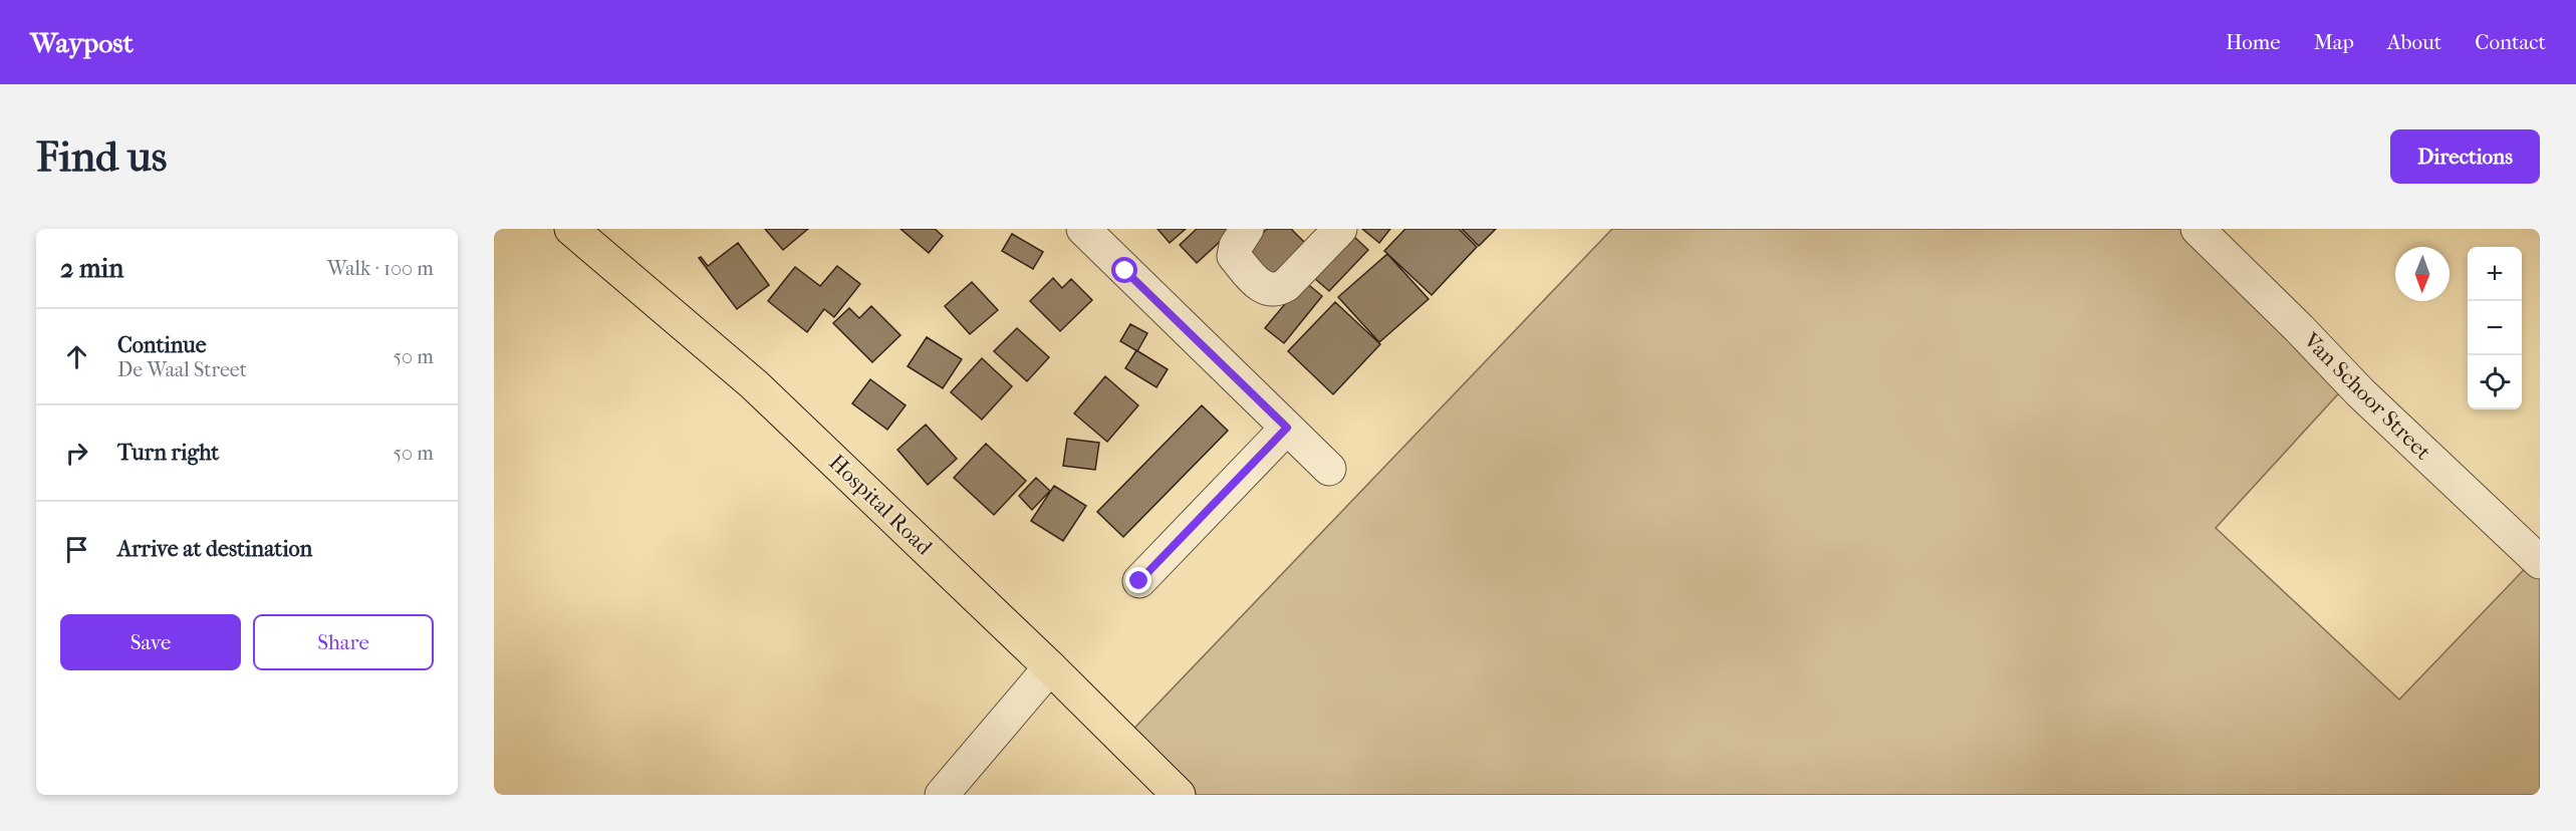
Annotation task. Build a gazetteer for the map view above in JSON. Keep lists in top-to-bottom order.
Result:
{
  "streets": {
    "main road": ["Hospital Road"],
    "street": ["Van Schoor Street"]
  },
  "north": "bottom",
  "page": {
    "header": "Waypost",
    "nav": [
      "Home",
      "Map",
      "About",
      "Contact"
    ],
    "buttons": [
      "Directions",
      ["Save", "Share"]
    ],
    "title": "Find us",
    "heading": ["2 min", "Walk · 100 m"],
    "map_buttons": ["+", "−"],
    "list": [
      ["Continue", "De Waal Street", "50 m"],
      ["Turn right", "50 m"],
      "Arrive at destination"
    ]
  }
}
